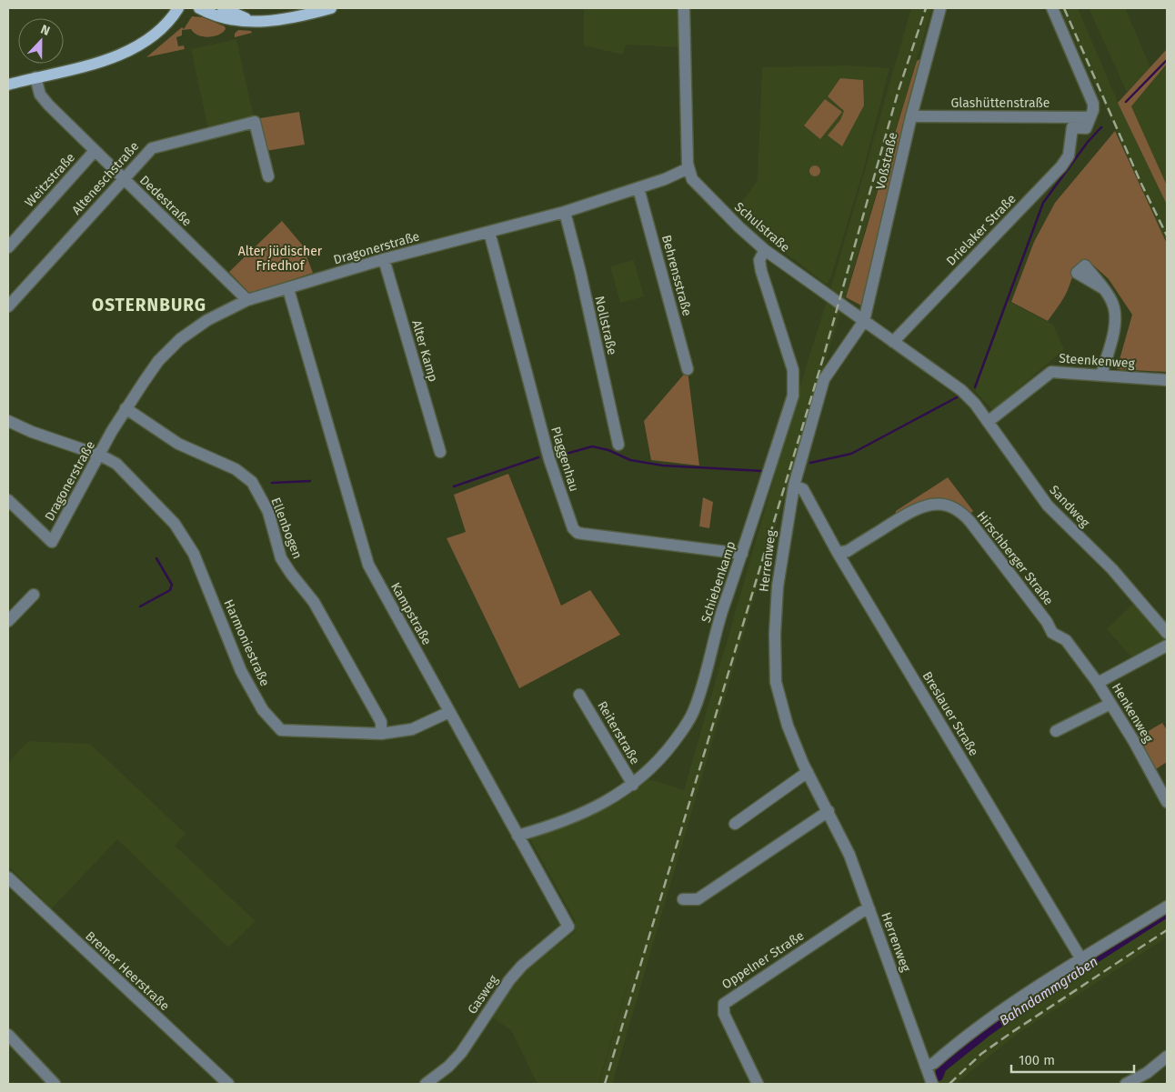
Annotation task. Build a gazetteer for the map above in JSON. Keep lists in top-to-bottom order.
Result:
{
  "streets": {
    "street": [
      "Glashüttenstraße",
      "Voßstraße",
      "Alteneschstraße",
      "Weitzstraße",
      "Dedestraße",
      "Schulstraße",
      "Drielaker Straße",
      "Dragonerstraße",
      "Behrensstraße",
      "Nollstraße",
      "Alter Kamp",
      "Steenkenweg",
      "Plaggenhau",
      "Sandweg",
      "Ellenbogen",
      "Hirschberger Straße",
      "Herrenweg",
      "Schiebenkamp",
      "Kampstraße",
      "Harmoniestraße",
      "Henkenweg",
      "Breslauer Straße",
      "Reiterstraße",
      "Oppelner Straße",
      "Bremer Heerstraße",
      "Gasweg"
    ]
  },
  "crossings": [
    ["Glashüttenstraße", "Voßstraße"],
    ["Glashüttenstraße", "Drielaker Straße"],
    ["Voßstraße", "Schulstraße"],
    ["Voßstraße", "Herrenweg"],
    ["Alteneschstraße", "Dedestraße"],
    ["Weitzstraße", "Dedestraße"],
    ["Dedestraße", "Dragonerstraße"],
    ["Schulstraße", "Drielaker Straße"],
    ["Schulstraße", "Dragonerstraße"],
    ["Schulstraße", "Sandweg"],
    ["Schulstraße", "Herrenweg"],
    ["Schulstraße", "Schiebenkamp"],
    ["Dragonerstraße", "Behrensstraße"],
    ["Dragonerstraße", "Nollstraße"],
    ["Dragonerstraße", "Alter Kamp"],
    ["Dragonerstraße", "Plaggenhau"],
    ["Dragonerstraße", "Ellenbogen"],
    ["Dragonerstraße", "Kampstraße"],
    ["Dragonerstraße", "Harmoniestraße"],
    ["Steenkenweg", "Sandweg"],
    ["Plaggenhau", "Schiebenkamp"],
    ["Ellenbogen", "Harmoniestraße"],
    ["Hirschberger Straße", "Henkenweg"],
    ["Hirschberger Straße", "Breslauer Straße"],
    ["Herrenweg", "Breslauer Straße"],
    ["Herrenweg", "Oppelner Straße"],
    ["Schiebenkamp", "Kampstraße"],
    ["Schiebenkamp", "Reiterstraße"],
    ["Kampstraße", "Harmoniestraße"],
    ["Kampstraße", "Gasweg"]
  ],
  "districts": ["OSTERNBURG"],
  "water": ["Bahndammgraben"],
  "parks": ["Alter jüdischer Friedhof"],
  "scale_bar": "100 m",
  "north": "top"
}
